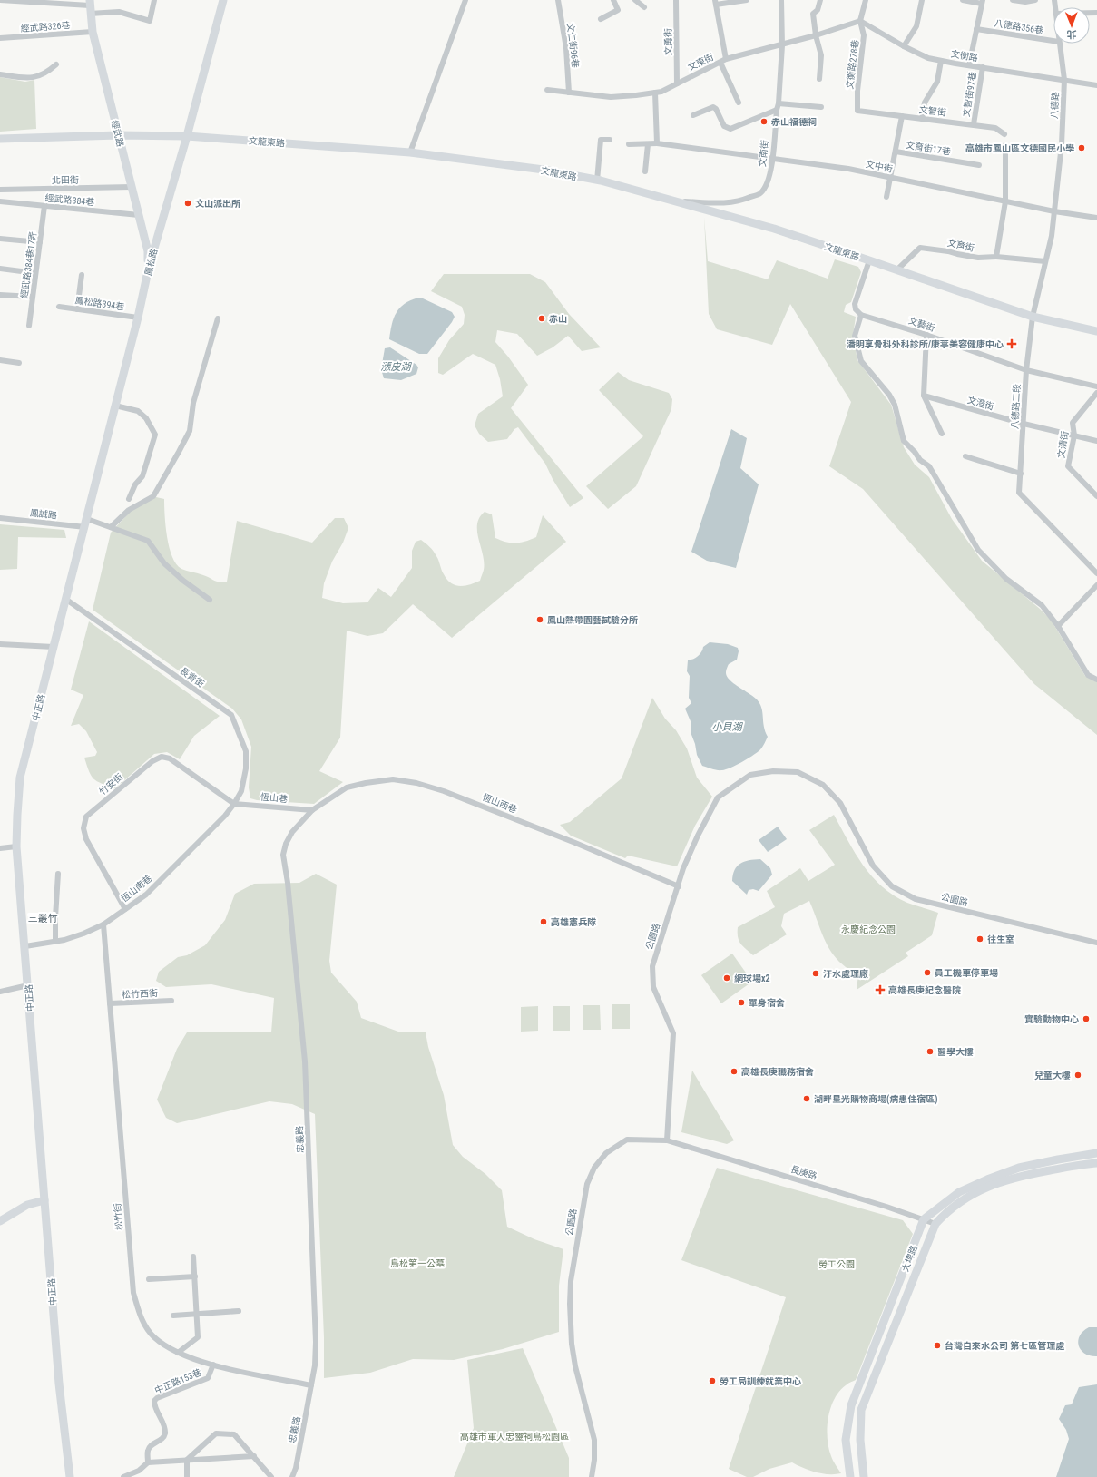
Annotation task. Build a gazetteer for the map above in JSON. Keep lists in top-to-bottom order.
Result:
{
  "streets": {
    "main road": [
      "經武路",
      "文龍東路",
      "鳳松路",
      "中正路",
      "大埤路"
    ],
    "street": [
      "經武路326巷",
      "八德路356巷",
      "文勇街",
      "文仁街96巷",
      "文衡路",
      "文東街",
      "文衡路278巷",
      "文智街97巷",
      "八德路",
      "文智街",
      "文育街17巷",
      "文南街",
      "文中街",
      "北田街",
      "經武路384巷",
      "文育街",
      "經武路384巷17弄",
      "鳳松路394巷",
      "文藝街",
      "文澄街",
      "八德路二段",
      "文清街",
      "鳳誠路",
      "長青街",
      "竹安街",
      "恆山巷",
      "恆山西巷",
      "恆山南巷",
      "公園路",
      "松竹西街",
      "忠義路",
      "長庚路",
      "松竹街",
      "中正路153巷"
    ]
  },
  "crossings": [
    ["經武路326巷", "經武路"],
    ["文勇街", "文東街"],
    ["文仁街96巷", "文東街"],
    ["文衡路", "文東街"],
    ["文衡路", "文衡路278巷"],
    ["文衡路", "文智街97巷"],
    ["文衡路", "八德路"],
    ["文東街", "文衡路278巷"],
    ["文東街", "文南街"],
    ["文衡路278巷", "文智街"],
    ["文智街97巷", "文智街"],
    ["八德路", "文中街"],
    ["八德路", "八德路二段"],
    ["經武路", "文龍東路"],
    ["經武路", "北田街"],
    ["經武路", "經武路384巷"],
    ["經武路", "鳳松路"],
    ["文龍東路", "文南街"],
    ["文龍東路", "文育街"],
    ["文龍東路", "鳳松路"],
    ["文龍東路", "八德路二段"],
    ["文南街", "文中街"],
    ["文中街", "八德路二段"],
    ["經武路384巷", "經武路384巷17弄"],
    ["鳳松路", "鳳松路394巷"],
    ["鳳松路", "鳳誠路"],
    ["鳳松路", "中正路"],
    ["文藝街", "八德路二段"],
    ["文澄街", "八德路二段"],
    ["文澄街", "文清街"],
    ["鳳誠路", "中正路"],
    ["長青街", "中正路"],
    ["長青街", "竹安街"],
    ["長青街", "恆山巷"],
    ["長青街", "恆山南巷"],
    ["中正路", "恆山南巷"],
    ["竹安街", "恆山巷"],
    ["竹安街", "恆山南巷"],
    ["恆山巷", "恆山西巷"],
    ["恆山巷", "恆山南巷"],
    ["恆山巷", "忠義路"],
    ["恆山西巷", "公園路"],
    ["恆山西巷", "忠義路"],
    ["恆山南巷", "松竹街"],
    ["公園路", "長庚路"],
    ["松竹西街", "松竹街"],
    ["忠義路", "松竹街"],
    ["長庚路", "大埤路"],
    ["松竹街", "中正路153巷"]
  ],
  "districts": ["三叢竹"],
  "water": ["漲皮湖", "小貝湖"],
  "parks": [
    "永慶紀念公園",
    "鳥松第一公墓",
    "勞工公園",
    "高雄市軍人忠靈祠鳥松園區"
  ],
  "places": {
    "other": [
      "赤山福德祠",
      "高雄市鳳山區文德國民小學",
      "文山派出所",
      "赤山",
      "鳳山熱帶園藝試驗分所",
      "高雄憲兵隊",
      "往生室",
      "員工機車停車場",
      "汙水處理廠",
      "網球場x2",
      "單身宿舍",
      "實驗動物中心",
      "醫學大樓",
      "高雄長庚職務宿舍",
      "兒童大樓",
      "湖畔星光購物商場(病患住宿區)",
      "台灣自來水公司 第七區管理處",
      "勞工局訓練就業中心"
    ],
    "health": ["潘明享骨科外科診所/康葶美容健康中心", "高雄長庚紀念醫院"]
  },
  "north": "bottom"
}
